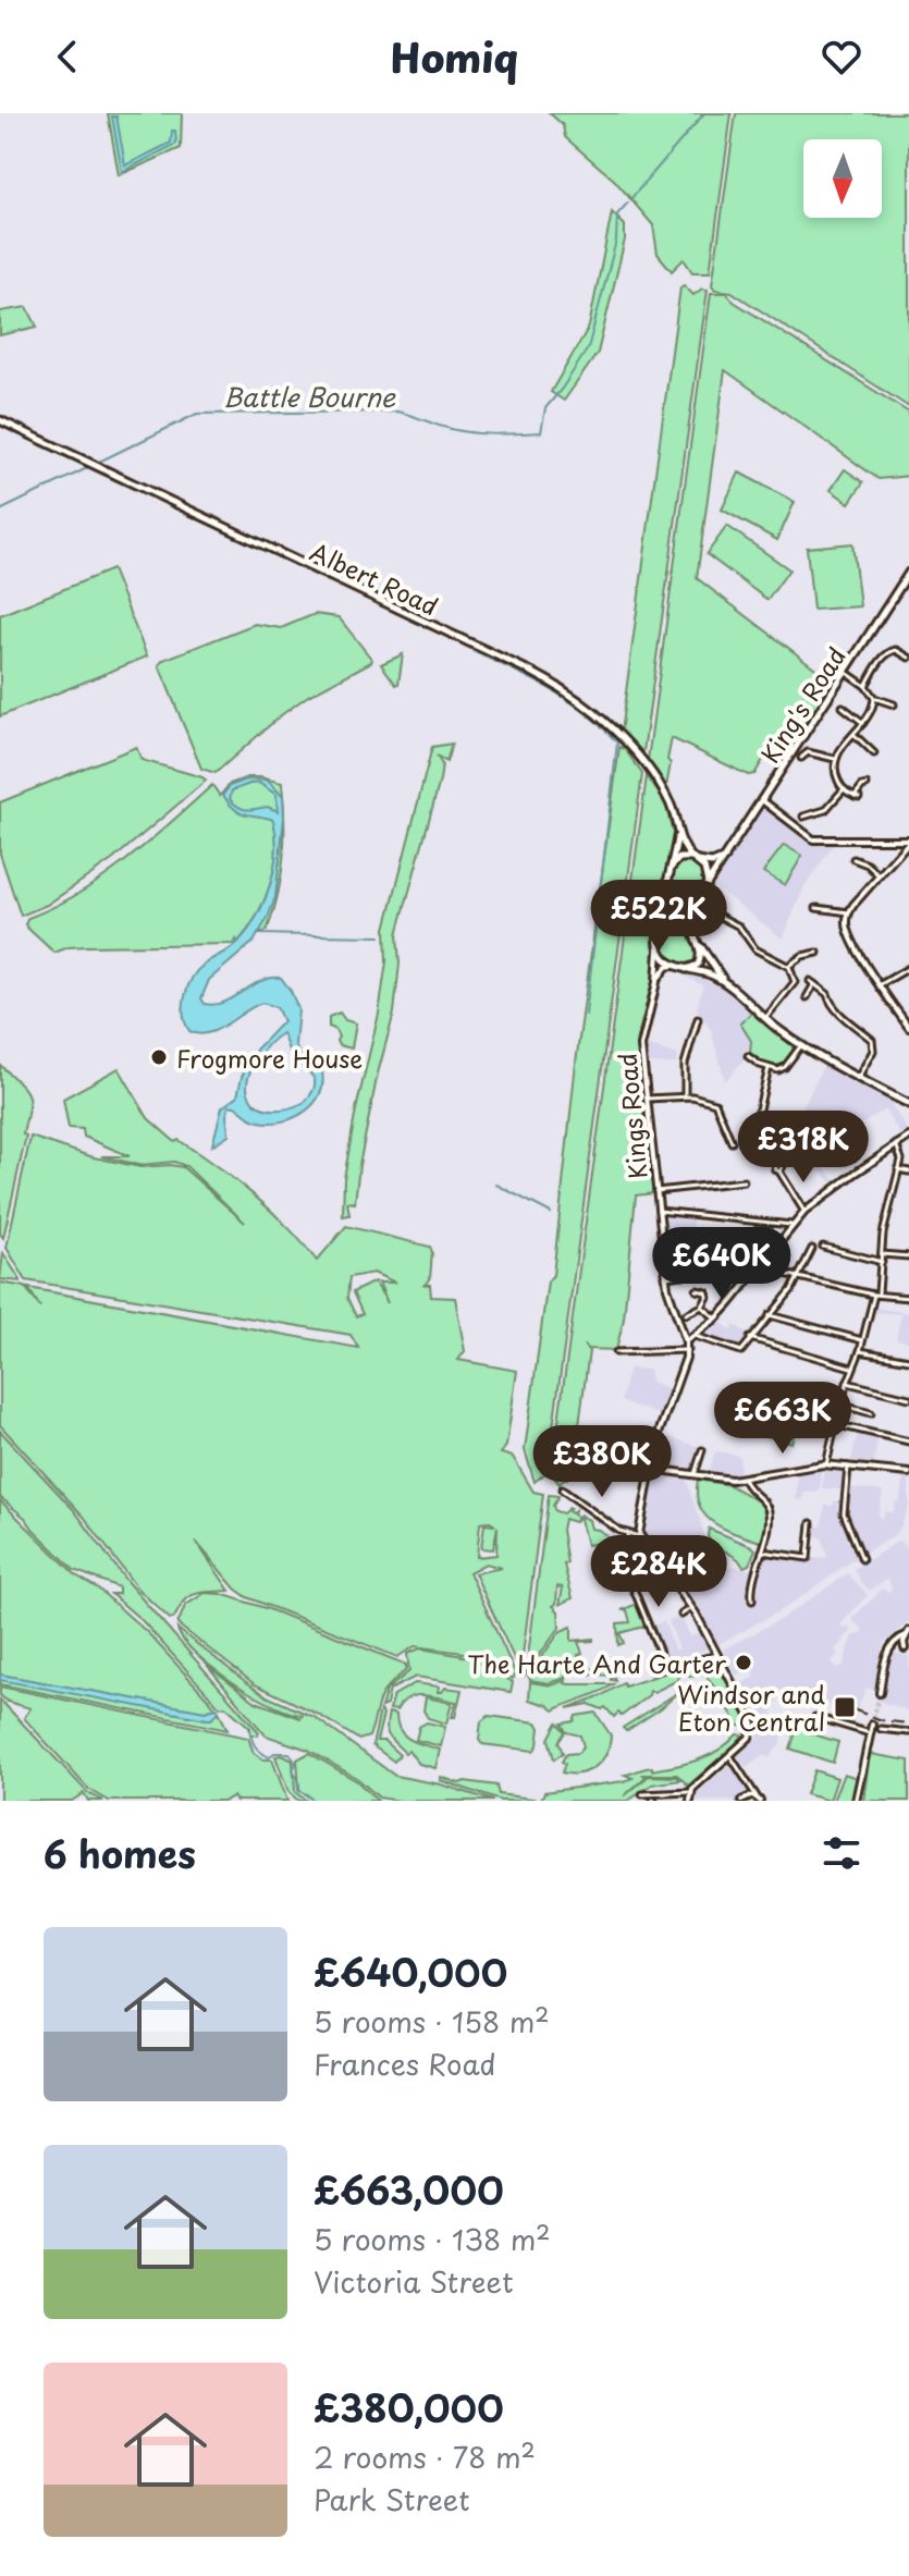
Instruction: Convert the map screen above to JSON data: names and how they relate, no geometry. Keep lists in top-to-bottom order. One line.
{"streets":{"main road":["Albert Road","King's Road"],"street":["Kings Road"]},"crossings":[["Albert Road","King's Road"]],"water":["Battle Bourne"],"places":{"other":["Frogmore House","The Harte And Garter"],"transit":["Windsor and Eton Central"]},"north":"bottom","page":{"header":"Homiq","price":["£522K","£318K","£640K","£663K","£380K","£284K"],"heading":"6 homes","list":[{"name":"£640,000","note":"5 rooms · 158 m² · Frances Road"},{"name":"£663,000","note":"5 rooms · 138 m² · Victoria Street"},{"name":"£380,000","note":"2 rooms · 78 m² · Park Street"}]}}
